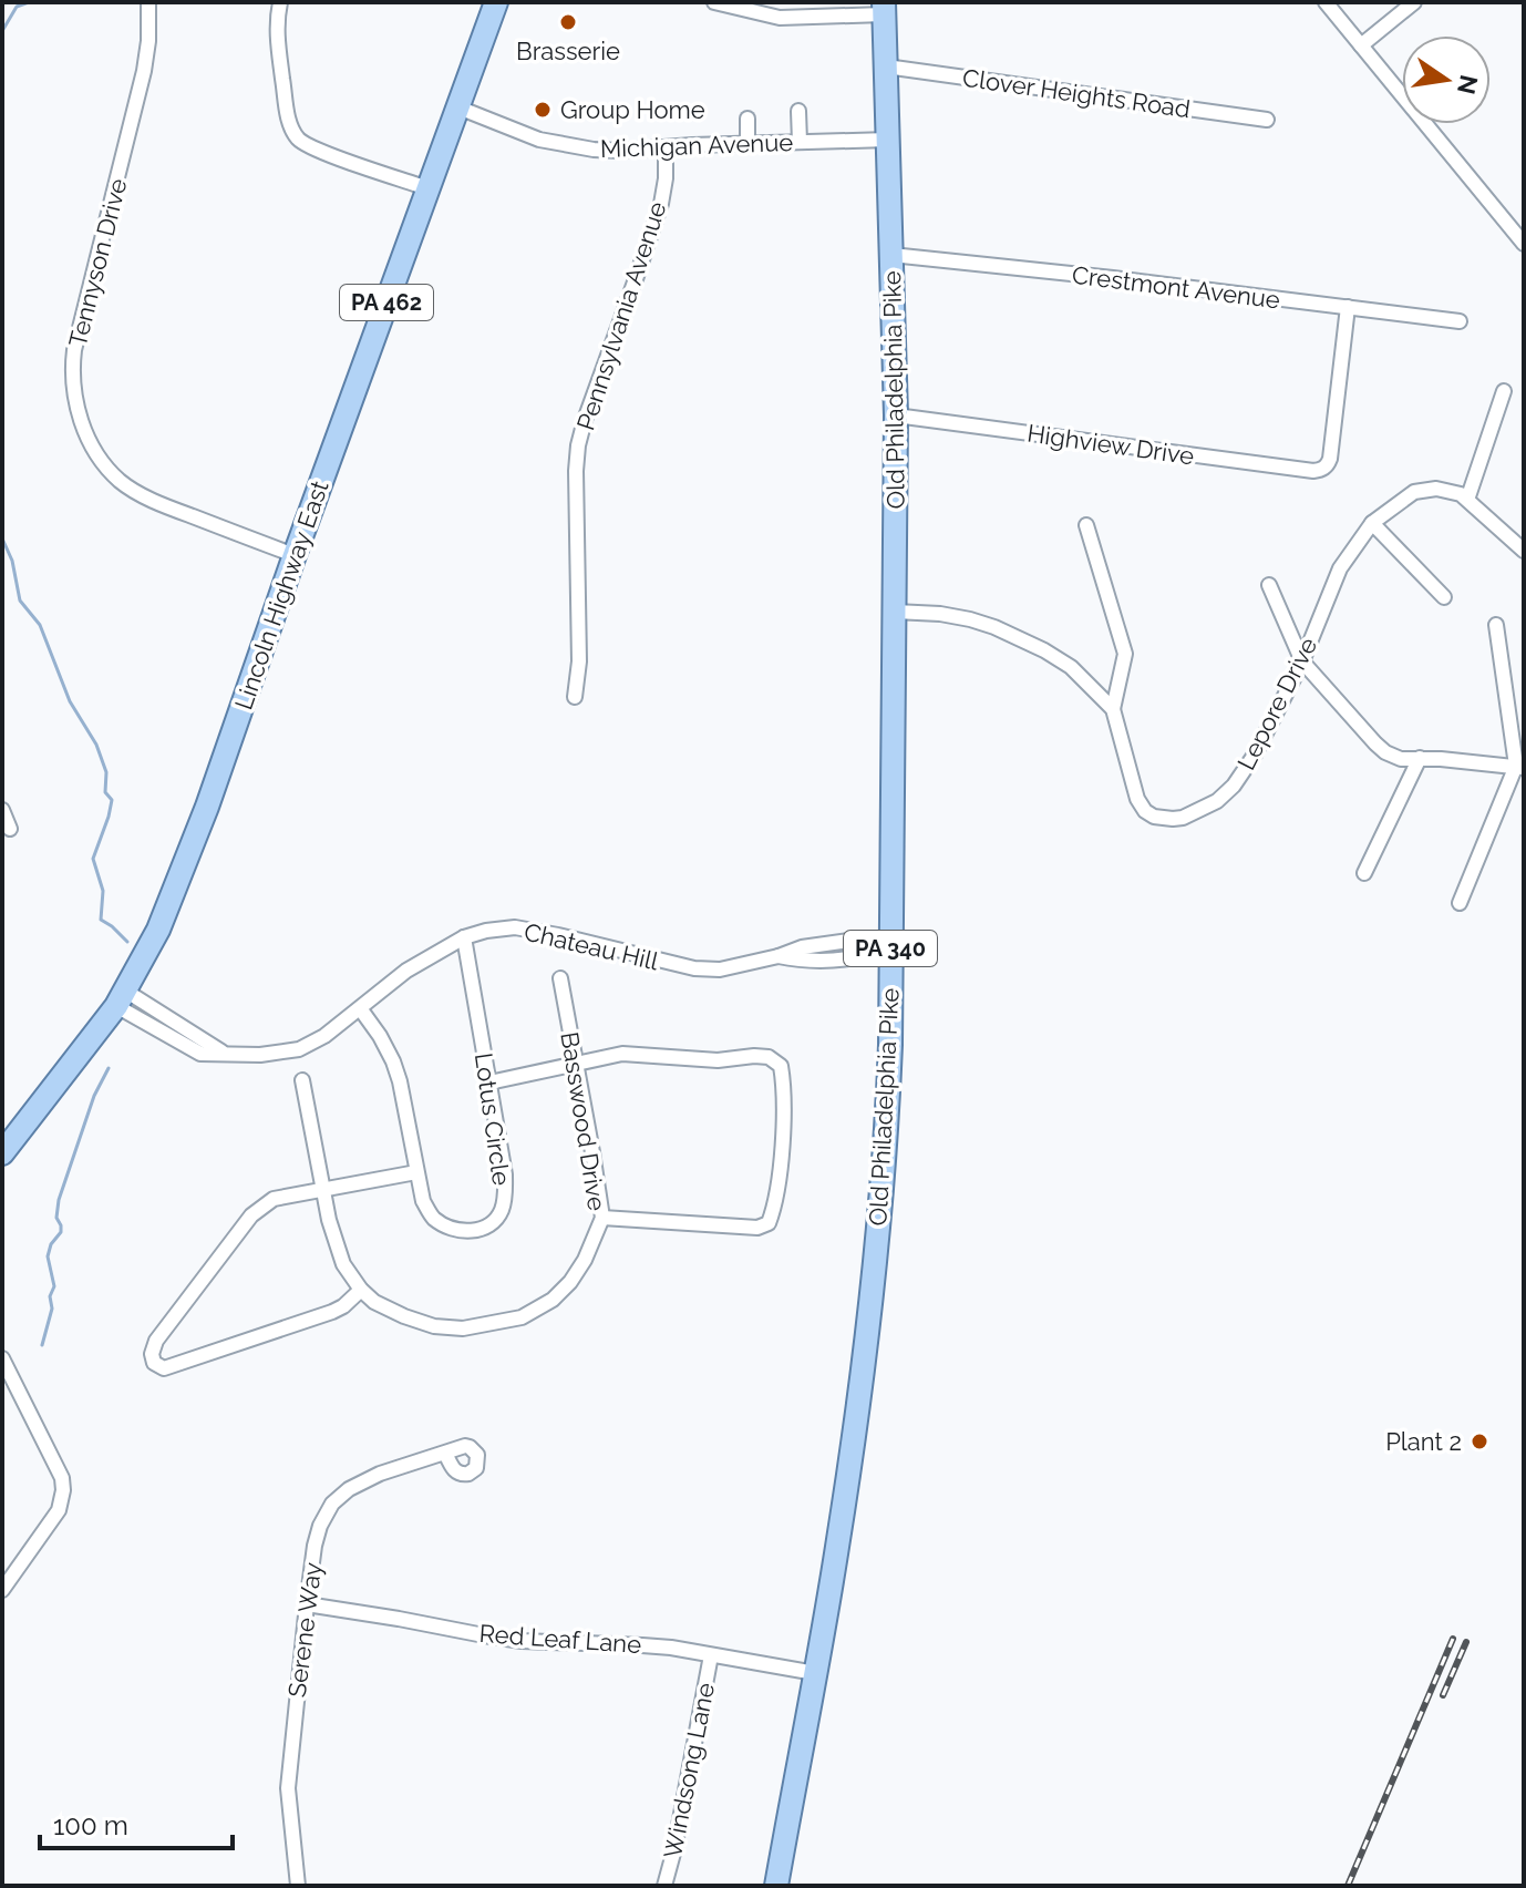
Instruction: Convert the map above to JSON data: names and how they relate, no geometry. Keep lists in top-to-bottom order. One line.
{"streets":{"main road":["PA 462","Old Philadelphia Pike","Lincoln Highway East","PA 340"],"street":["Clover Heights Road","Michigan Avenue","Tennyson Drive","Crestmont Avenue","Pennsylvania Avenue","Highview Drive","Lepore Drive","Chateau Hill","Lotus Circle","Basswood Drive","Serene Way","Red Leaf Lane","Windsong Lane"]},"crossings":[["Clover Heights Road","Old Philadelphia Pike"],["Michigan Avenue","Pennsylvania Avenue"],["Michigan Avenue","Old Philadelphia Pike"],["Michigan Avenue","Lincoln Highway East"],["Tennyson Drive","Lincoln Highway East"],["Crestmont Avenue","Old Philadelphia Pike"],["Crestmont Avenue","Highview Drive"],["Old Philadelphia Pike","Highview Drive"],["Old Philadelphia Pike","Chateau Hill"],["Old Philadelphia Pike","Red Leaf Lane"],["Lincoln Highway East","Chateau Hill"],["Chateau Hill","Lotus Circle"],["Serene Way","Red Leaf Lane"],["Red Leaf Lane","Windsong Lane"]],"places":["Brasserie","Group Home","Plant 2"],"scale_bar":"100 m","north":"right"}
